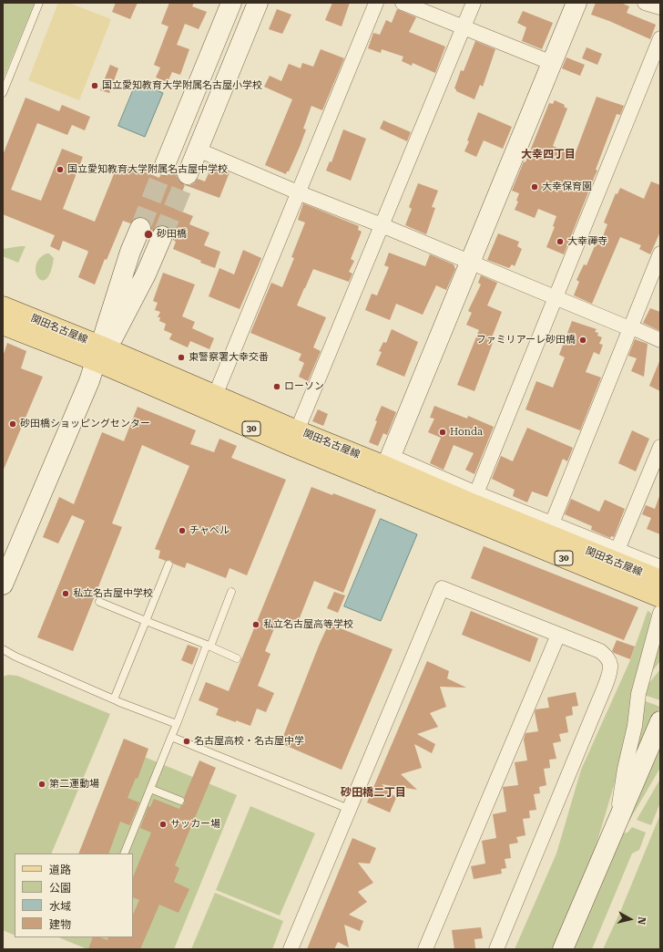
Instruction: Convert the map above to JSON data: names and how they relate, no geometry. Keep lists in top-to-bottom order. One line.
{"streets":{"main road":["関田名古屋線","30"]},"districts":["大幸四丁目","砂田橋二丁目"],"places":["国立愛知教育大学附属名古屋小学校","国立愛知教育大学附属名古屋中学校","大幸保育園","砂田橋","大幸禪寺","ファミリアーレ砂田橋","東警察署大幸交番","ローソン","砂田橋ショッピングセンター","Honda","チャペル","私立名古屋中学校","私立名古屋高等学校","名古屋高校・名古屋中学","第二運動場","サッカー場"],"legend":["道路","公園","水域","建物"],"north":"right"}
